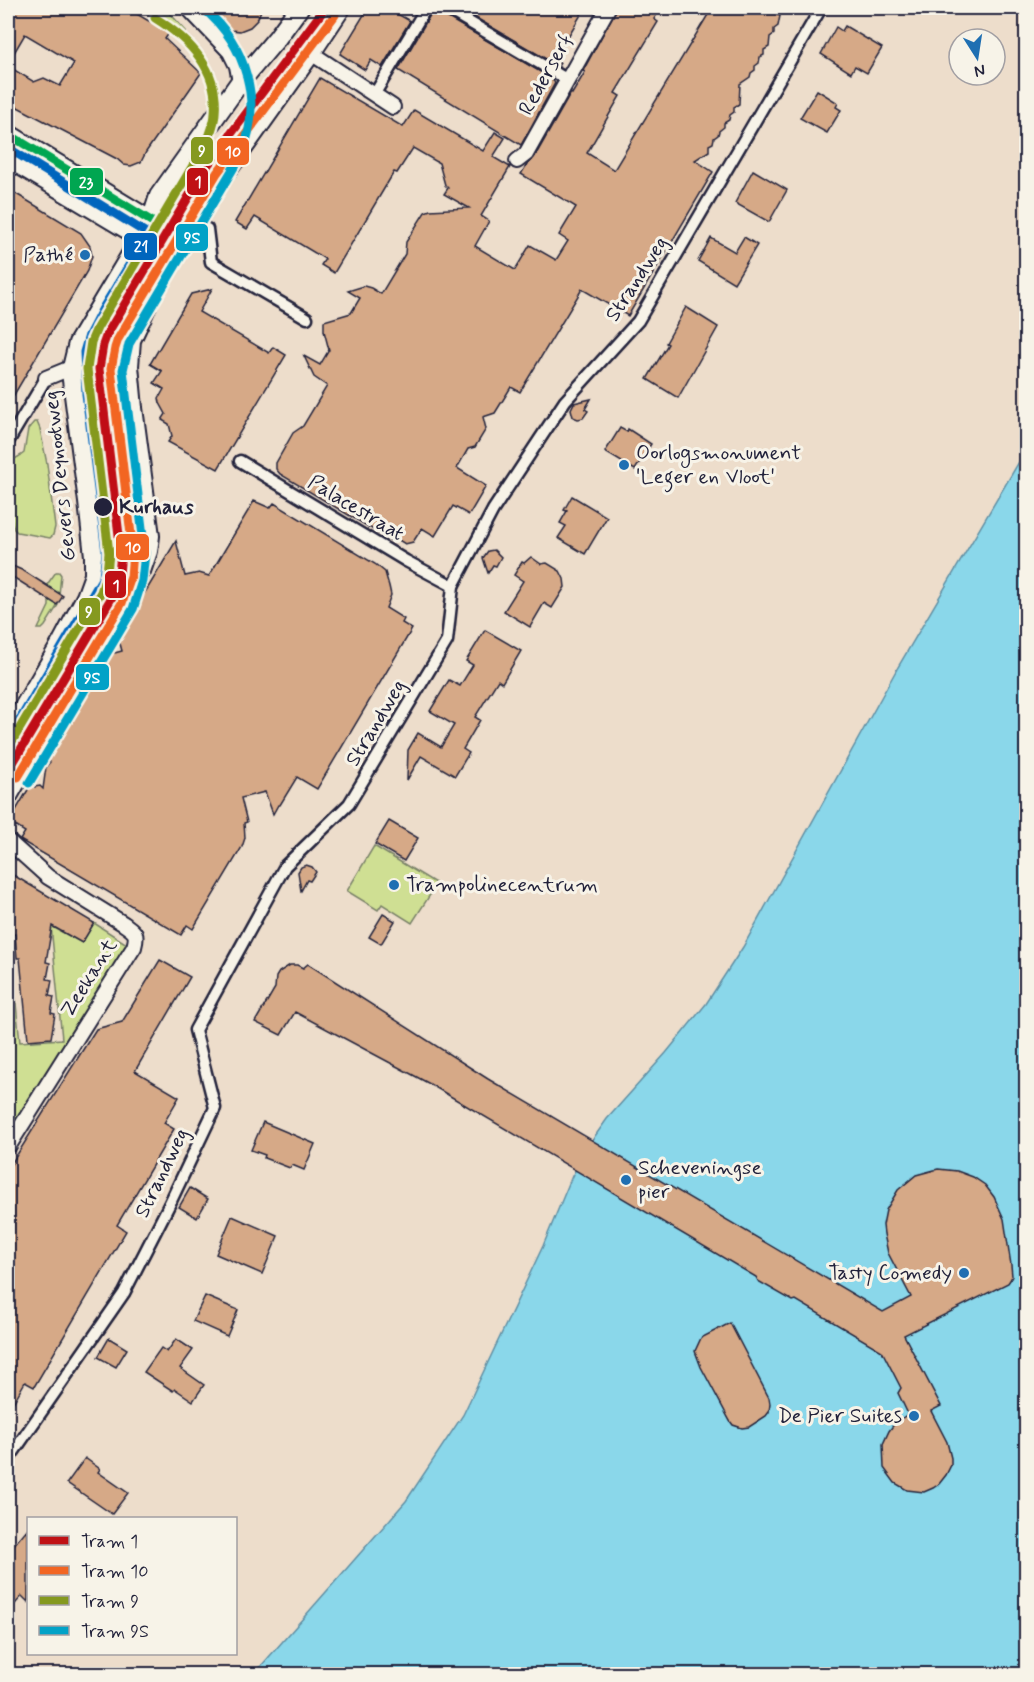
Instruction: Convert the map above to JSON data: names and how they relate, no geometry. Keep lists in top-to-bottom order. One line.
{"streets":{"main road":["Gevers Deynootweg"],"street":["Rederserf","Strandweg","Palacestraat","Zeekant"]},"crossings":[["Strandweg","Palacestraat"]],"places":["Pathé","Oorlogsmonument 'Leger en Vloot'","Kurhaus","Trampolinecentrum","Scheveningse pier","Tasty Comedy","De Pier Suites"],"lines":["tram line 1","tram line 9S","tram line 10","tram line 9","transit line 23","transit line 21"],"legend":["Tram 1","Tram 10","Tram 9","Tram 9S"],"north":"bottom"}
